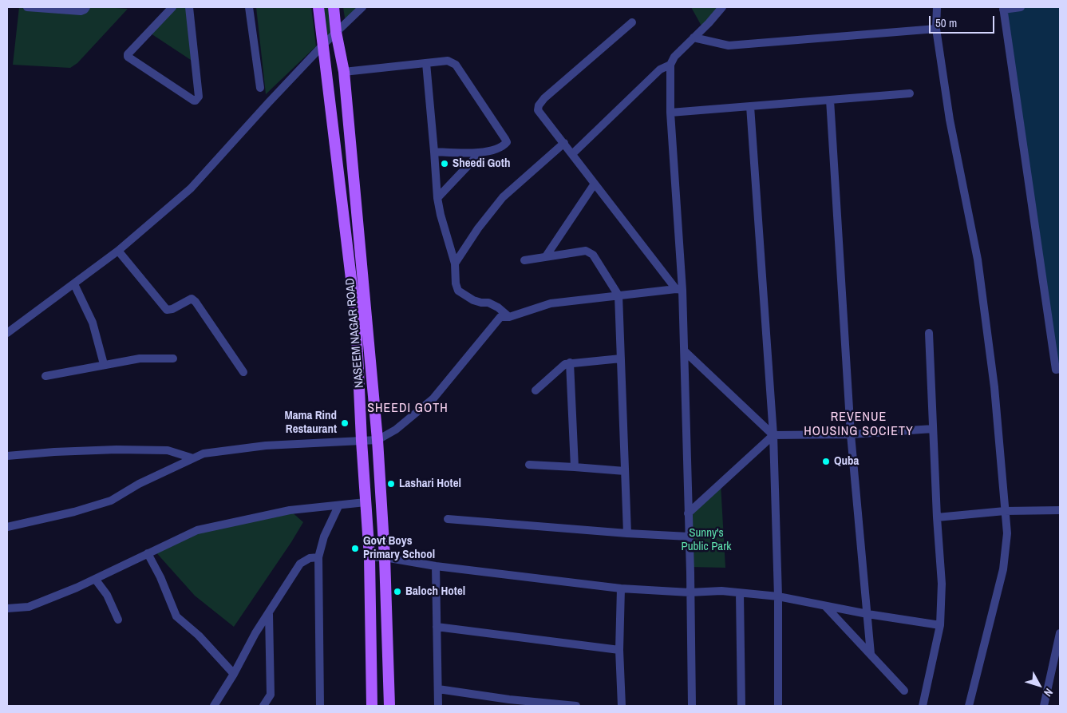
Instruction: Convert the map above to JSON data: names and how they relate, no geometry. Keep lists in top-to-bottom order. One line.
{"streets":{"main road":["NASEEM NAGAR ROAD"]},"districts":["SHEEDI GOTH","REVENUE HOUSING SOCIETY"],"parks":["Sunny's Public Park"],"places":["Sheedi Goth","Mama Rind Restaurant","Quba","Lashari Hotel","Govt Boys Primary School","Baloch Hotel"],"scale_bar":"50 m","north":"bottom right"}
